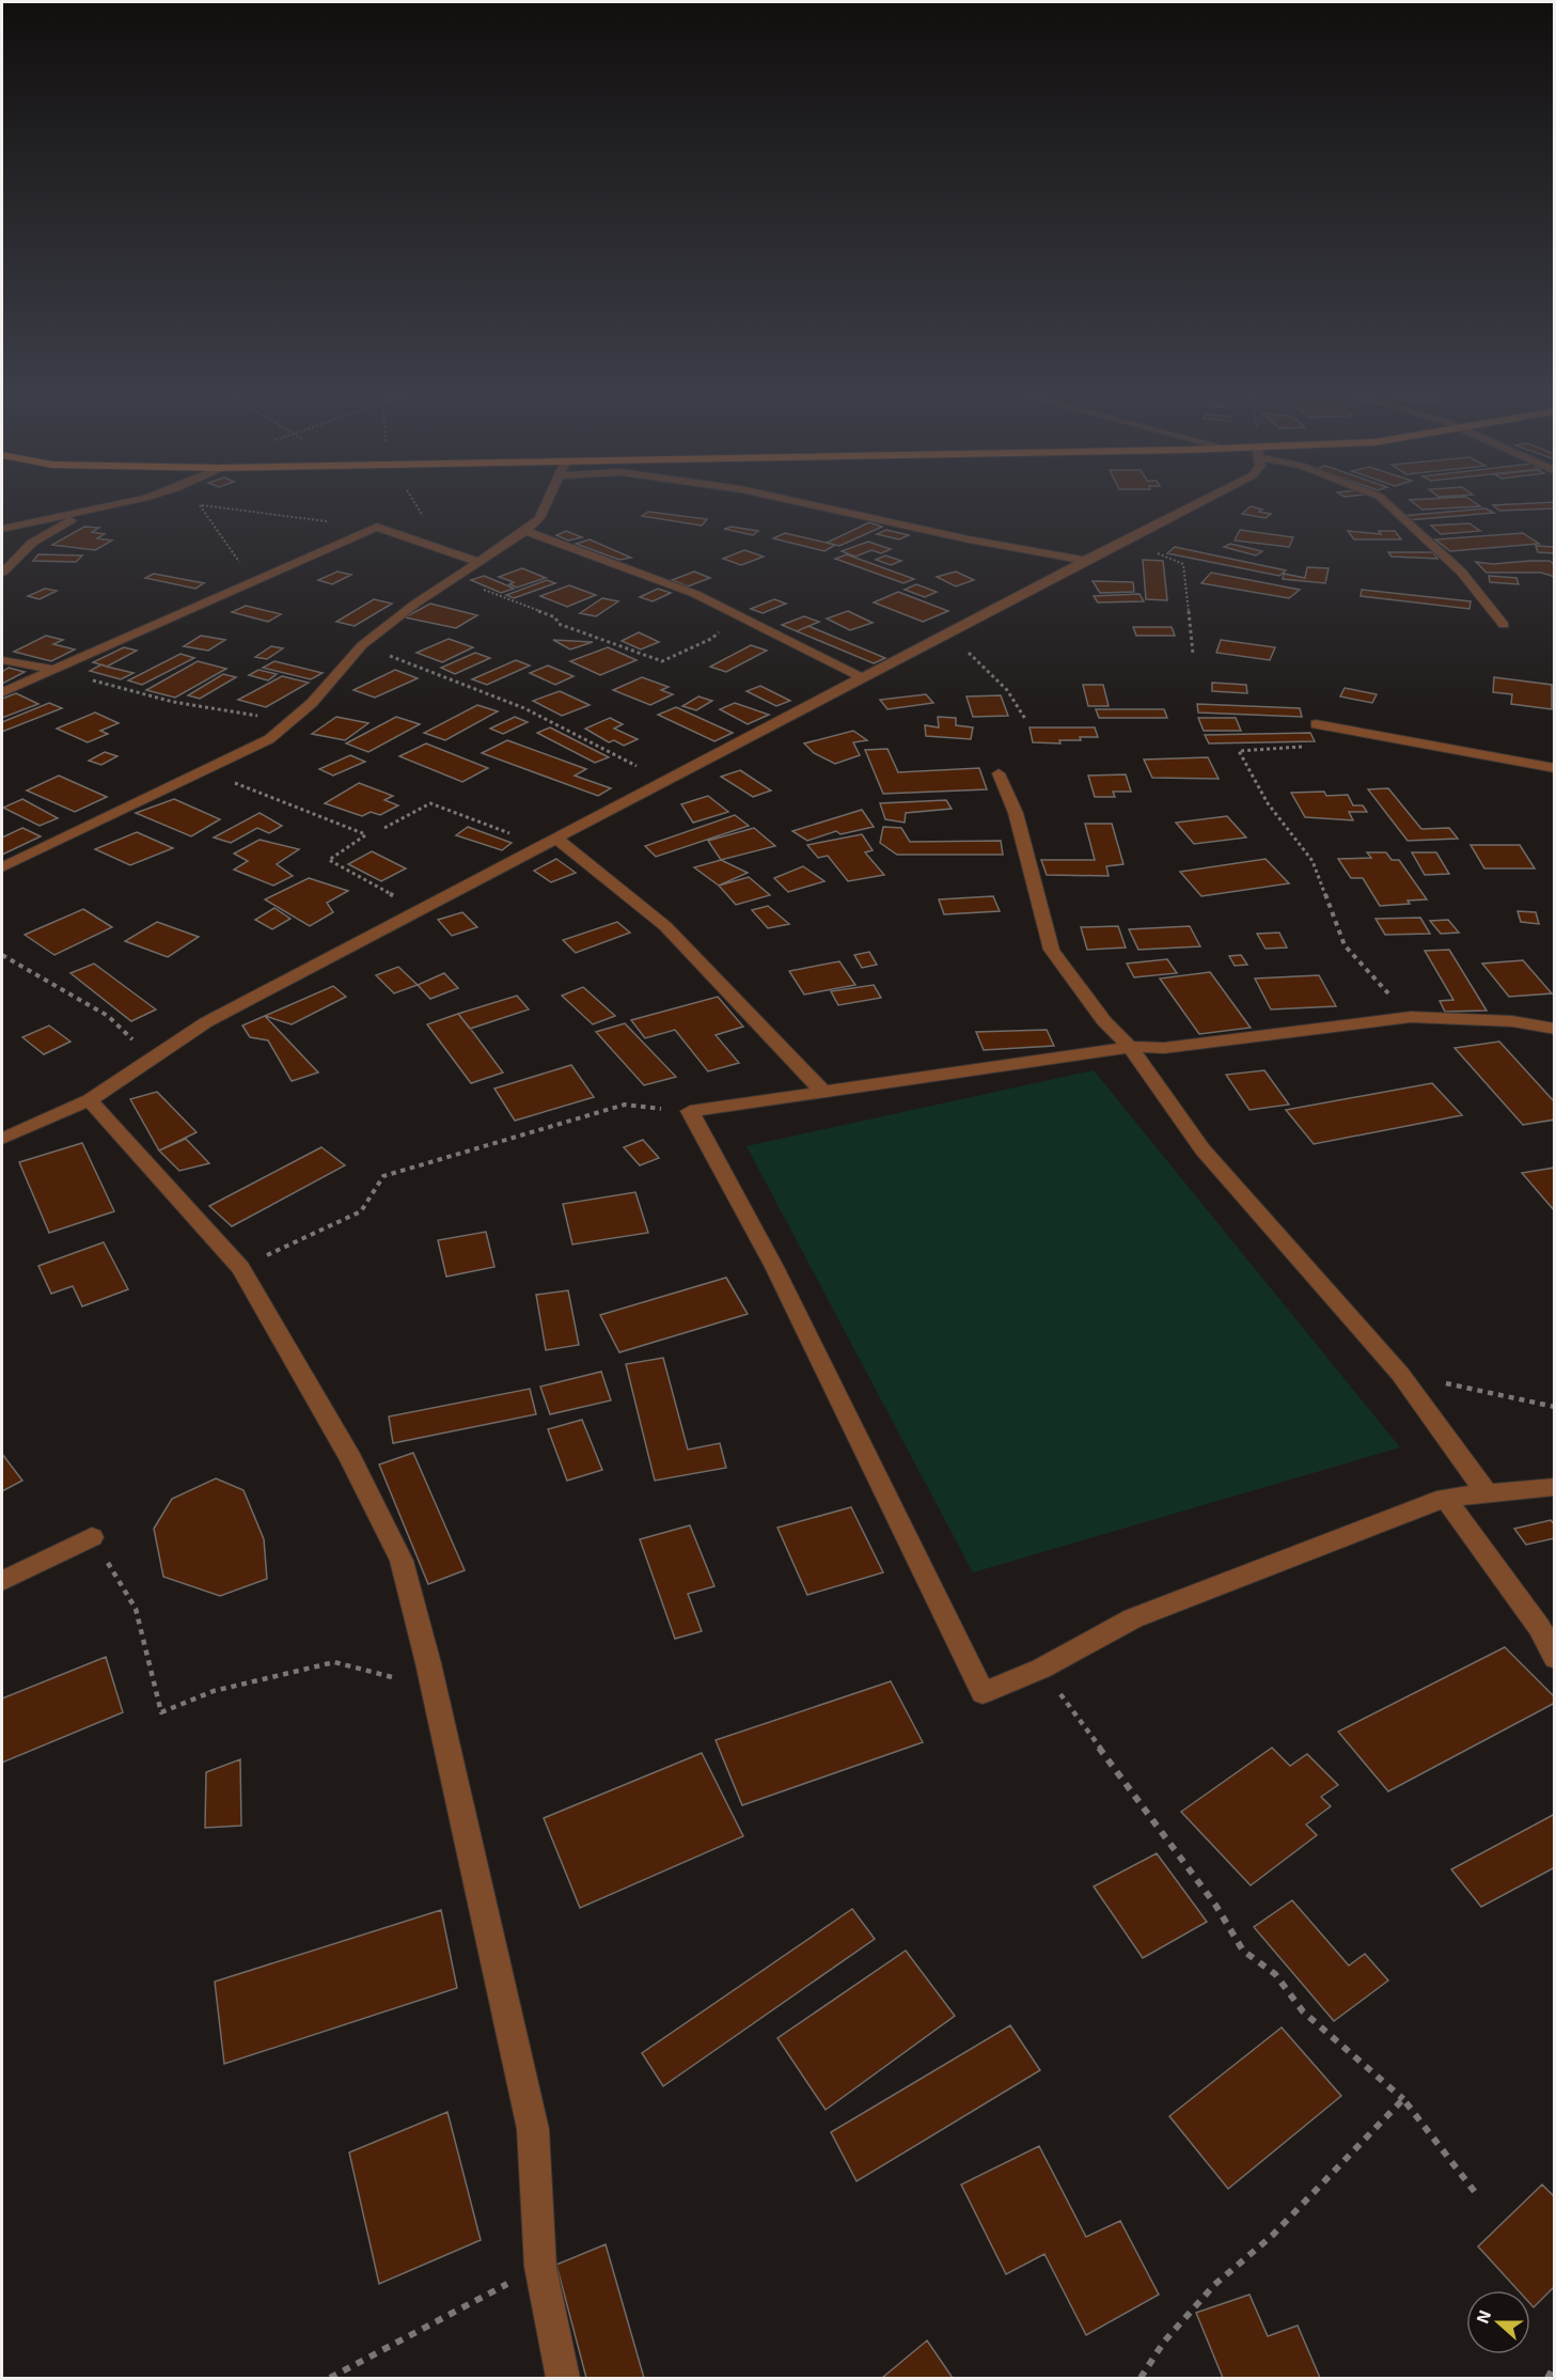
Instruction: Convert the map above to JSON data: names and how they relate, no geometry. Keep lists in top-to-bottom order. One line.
{"north":"left"}
